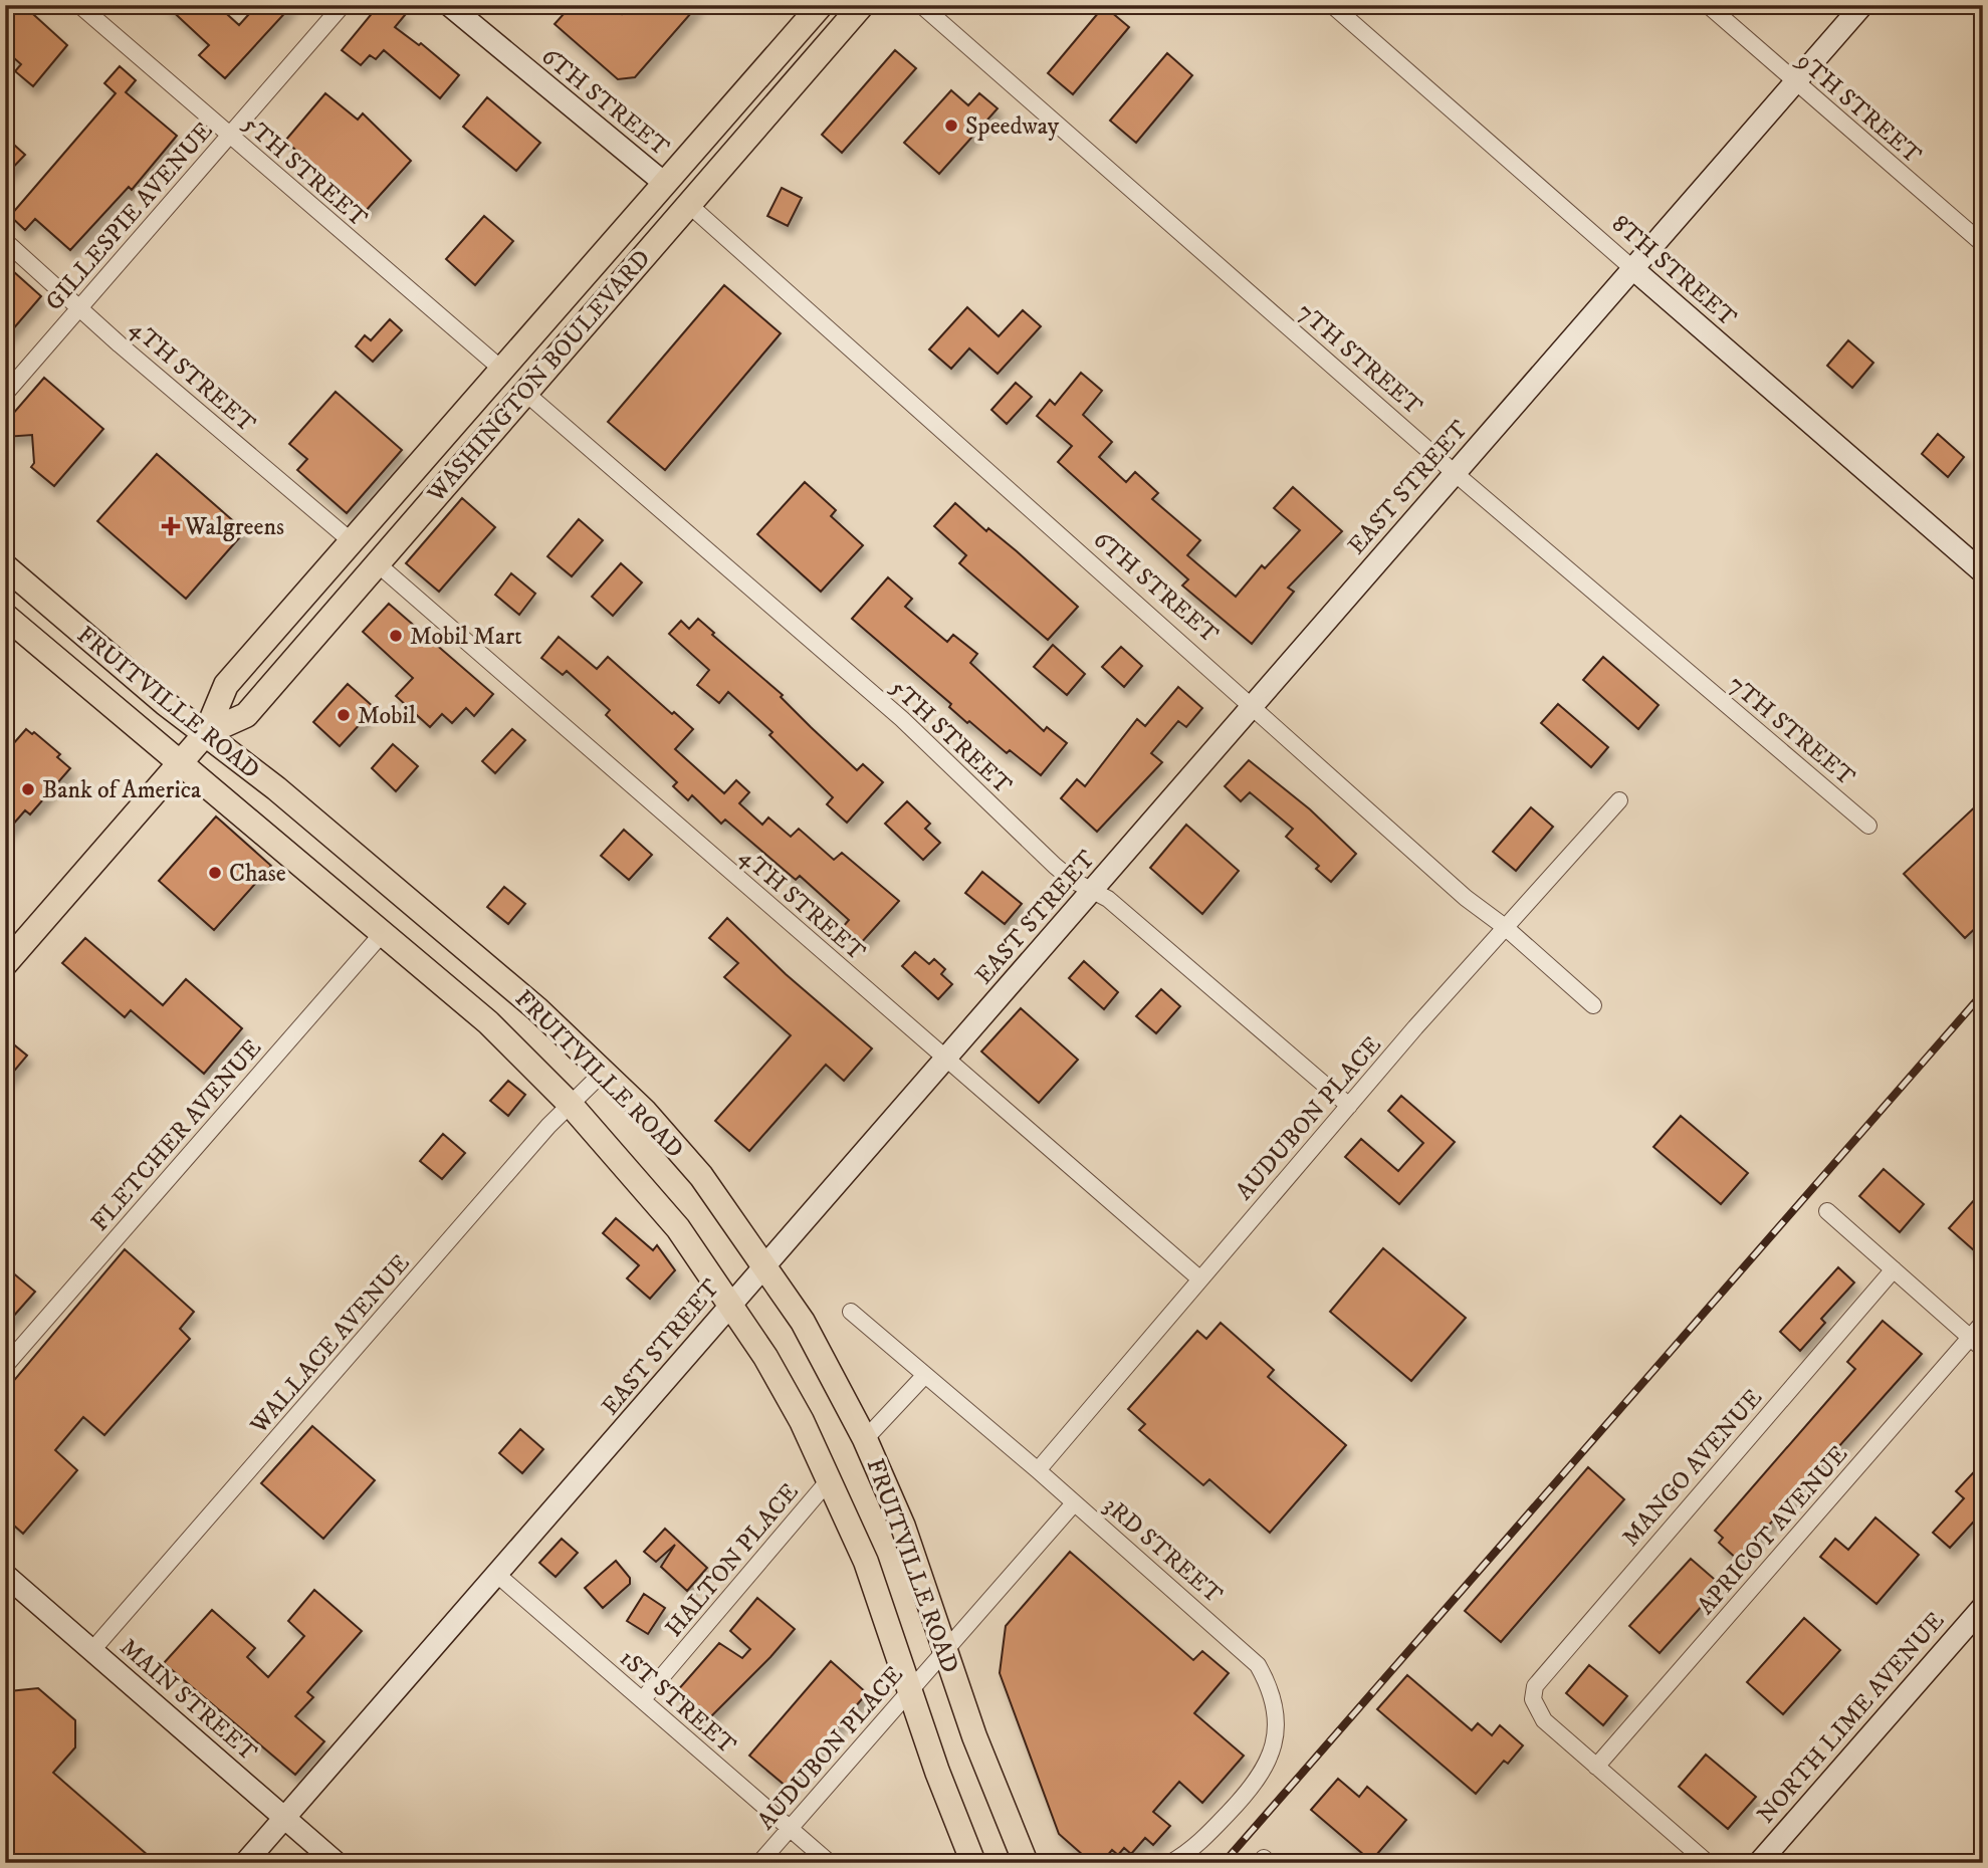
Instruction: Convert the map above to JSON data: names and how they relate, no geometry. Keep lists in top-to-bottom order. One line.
{"streets":{"main road":["WASHINGTON BOULEVARD","FRUITVILLE ROAD"],"street":["6TH STREET","9TH STREET","5TH STREET","GILLESPIE AVENUE","8TH STREET","7TH STREET","4TH STREET","EAST STREET","AUDUBON PLACE","FLETCHER AVENUE","WALLACE AVENUE","MANGO AVENUE","APRICOT AVENUE","3RD STREET","HALTON PLACE","MAIN STREET","1ST STREET","NORTH LIME AVENUE"]},"crossings":[["6TH STREET","WASHINGTON BOULEVARD"],["6TH STREET","EAST STREET"],["6TH STREET","AUDUBON PLACE"],["9TH STREET","EAST STREET"],["5TH STREET","GILLESPIE AVENUE"],["5TH STREET","WASHINGTON BOULEVARD"],["5TH STREET","EAST STREET"],["5TH STREET","AUDUBON PLACE"],["GILLESPIE AVENUE","4TH STREET"],["8TH STREET","EAST STREET"],["7TH STREET","EAST STREET"],["4TH STREET","WASHINGTON BOULEVARD"],["4TH STREET","EAST STREET"],["4TH STREET","AUDUBON PLACE"],["WASHINGTON BOULEVARD","FRUITVILLE ROAD"],["EAST STREET","FRUITVILLE ROAD"],["EAST STREET","MAIN STREET"],["EAST STREET","1ST STREET"],["FRUITVILLE ROAD","AUDUBON PLACE"],["FRUITVILLE ROAD","FLETCHER AVENUE"],["FRUITVILLE ROAD","WALLACE AVENUE"],["FRUITVILLE ROAD","HALTON PLACE"],["AUDUBON PLACE","3RD STREET"],["AUDUBON PLACE","1ST STREET"],["WALLACE AVENUE","MAIN STREET"],["MANGO AVENUE","APRICOT AVENUE"],["HALTON PLACE","1ST STREET"]],"places":{"other":["Speedway","Mobil Mart","Mobil","Bank of America","Chase"],"health":["Walgreens"]}}
